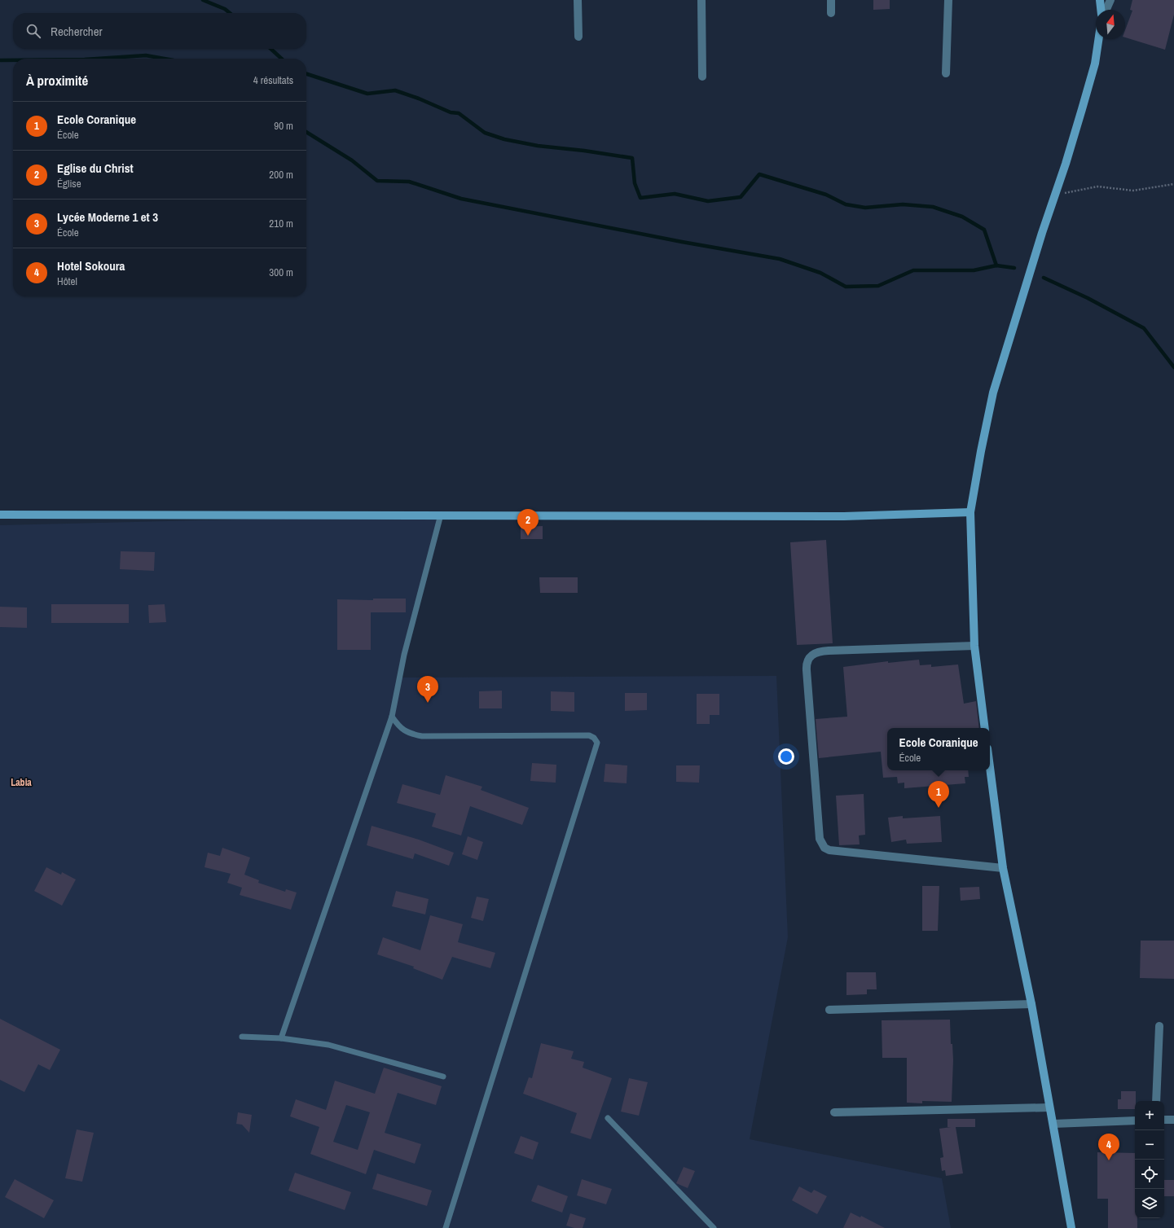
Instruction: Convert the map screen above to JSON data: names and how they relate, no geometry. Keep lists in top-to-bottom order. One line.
{"districts":["Labia"],"north":"top","page":{"search":"Rechercher","heading":["À proximité","4 résultats"],"list":[{"mark":"1","name":"Ecole Coranique","note":"École","value":"90 m"},{"mark":"2","name":"Eglise du Christ","note":"Église","value":"200 m"},{"mark":"3","name":"Lycée Moderne 1 et 3","note":"École","value":"210 m"},{"mark":"4","name":"Hotel Sokoura","note":"Hôtel","value":"300 m"}],"pins":["2","3","1","4"],"popup":["Ecole Coranique","École"],"map_buttons":["+","−"]}}
